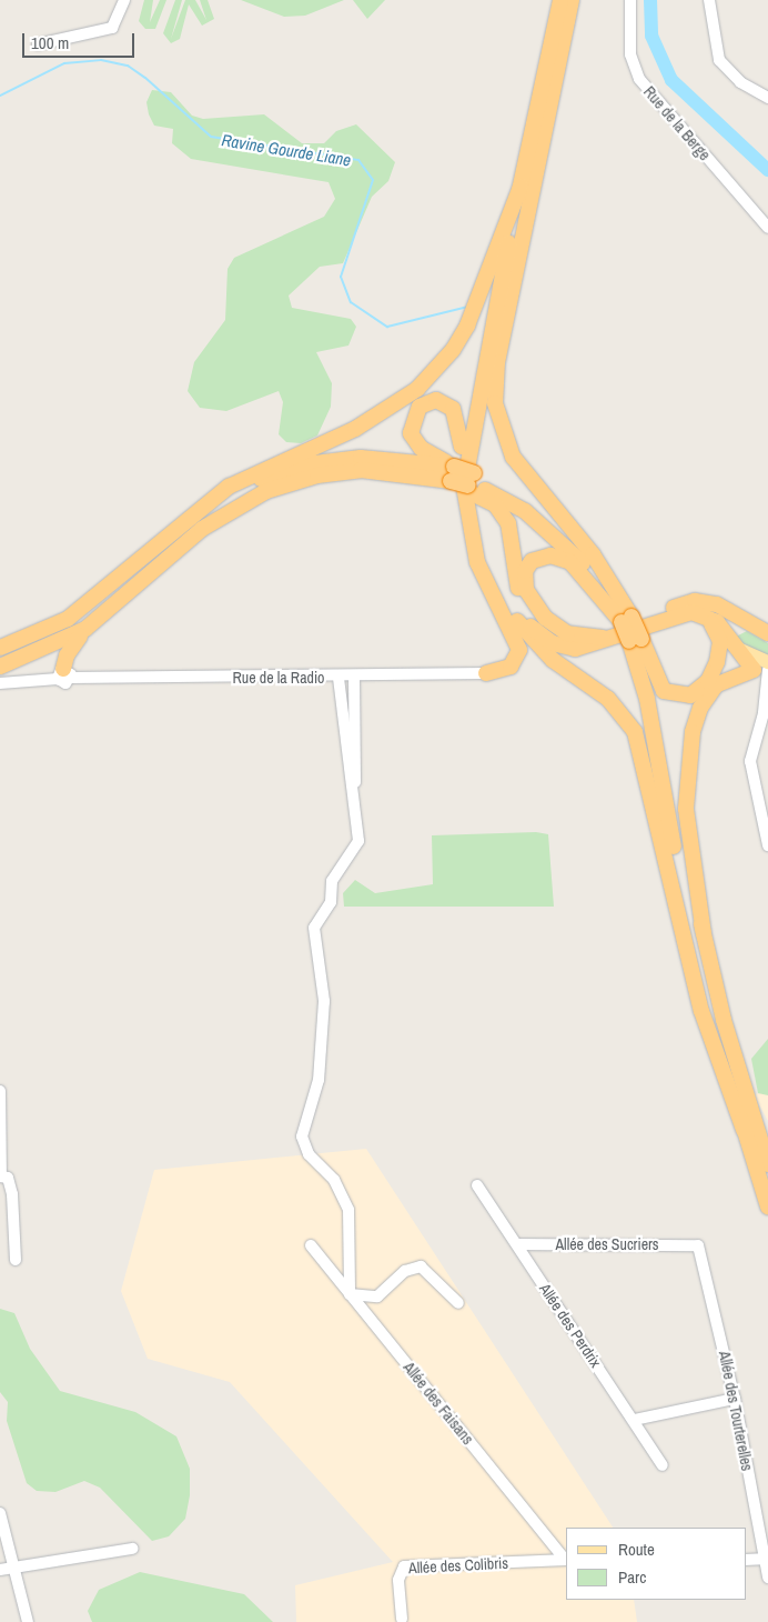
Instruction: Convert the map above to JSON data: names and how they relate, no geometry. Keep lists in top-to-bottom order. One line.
{"streets":{"street":["Rue de la Berge","Rue de la Radio","Allée des Sucriers","Allée des Perdrix","Allée des Faisans","Allée des Tourterelles","Allée des Colibris"]},"crossings":[["Allée des Sucriers","Allée des Perdrix"],["Allée des Sucriers","Allée des Tourterelles"],["Allée des Faisans","Allée des Colibris"]],"water":["Ravine Gourde Liane"],"legend":["Route","Parc"],"scale_bar":"100 m"}
